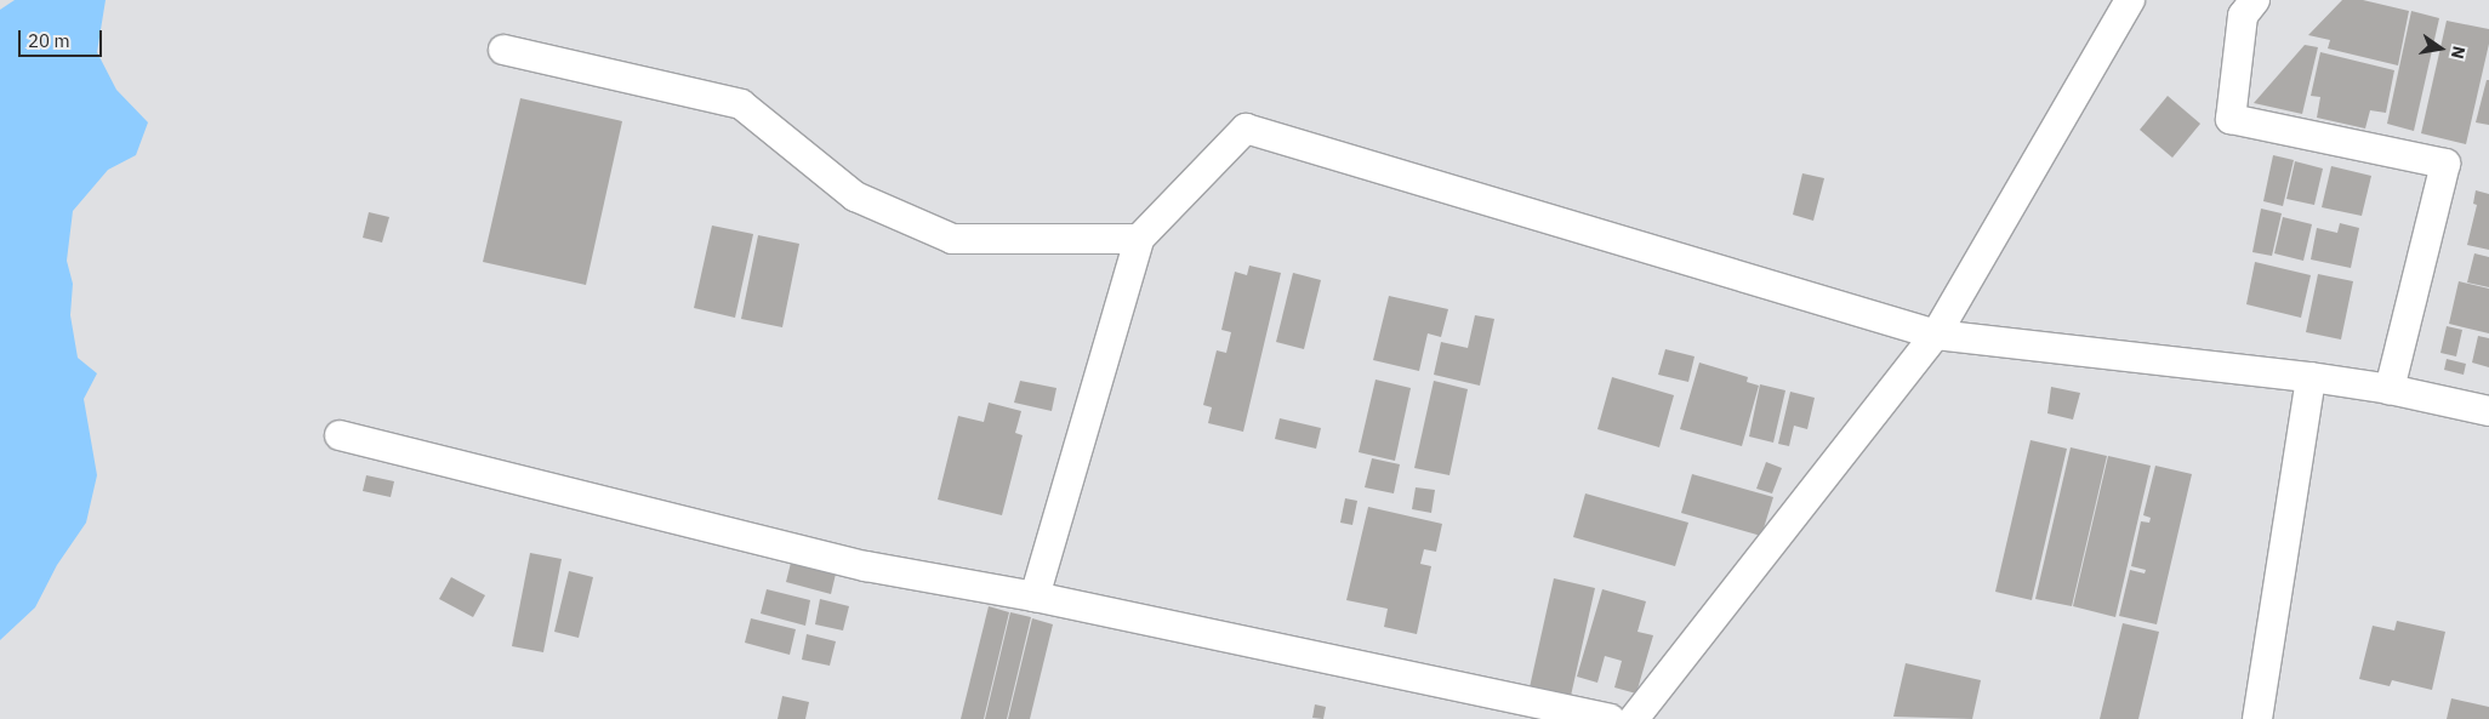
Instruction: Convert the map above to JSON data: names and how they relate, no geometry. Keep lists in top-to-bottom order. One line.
{"scale_bar":"20 m","north":"right"}
